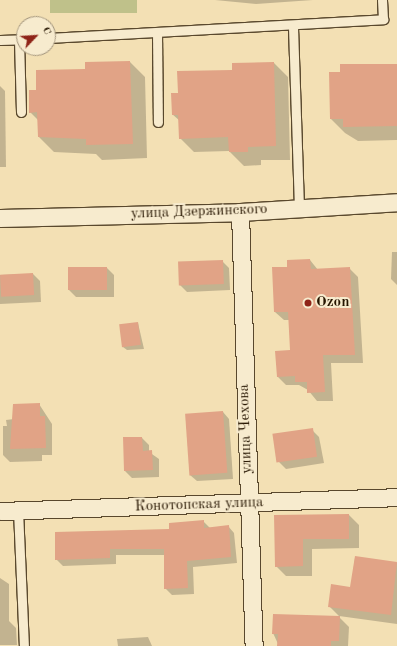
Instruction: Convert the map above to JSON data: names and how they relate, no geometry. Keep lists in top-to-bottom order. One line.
{"streets":{"street":["улица Дзержинского","улица Чехова","Конотопская улица"]},"crossings":[["улица Дзержинского","улица Чехова"],["улица Чехова","Конотопская улица"]],"places":["Ozon"],"north":"top right"}
